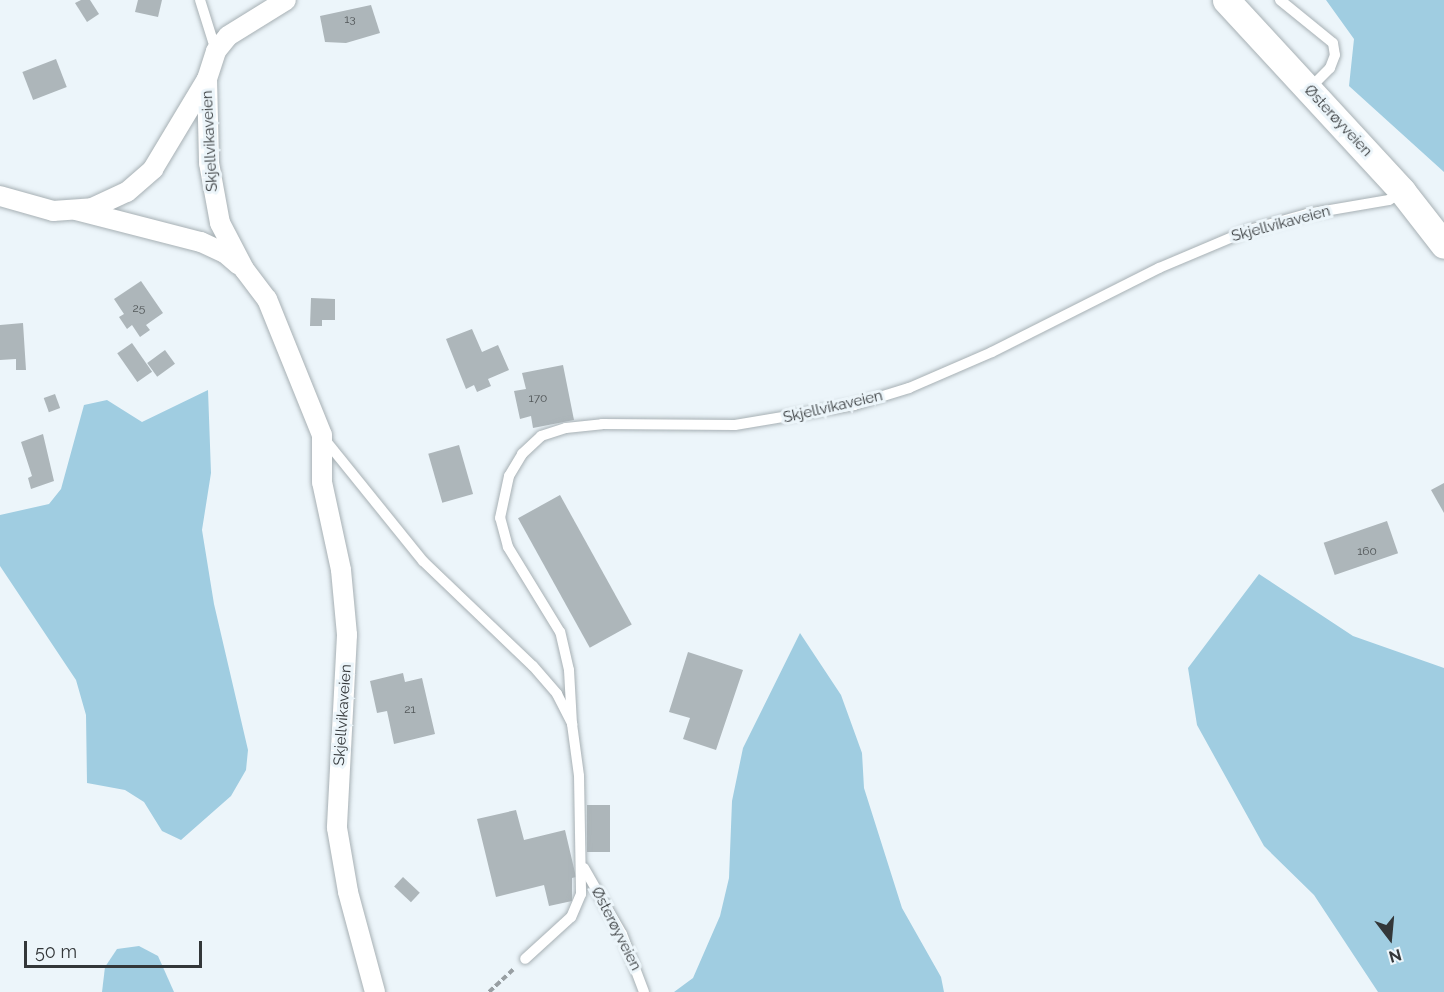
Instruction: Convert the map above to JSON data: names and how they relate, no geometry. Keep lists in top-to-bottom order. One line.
{"streets":{"main road":["Østerøyveien"],"street":["Skjellvikaveien"]},"crossings":[["Østerøyveien","Skjellvikaveien"]],"house_numbers":["13","25","170","160","21"],"scale_bar":"50 m","north":"bottom"}
